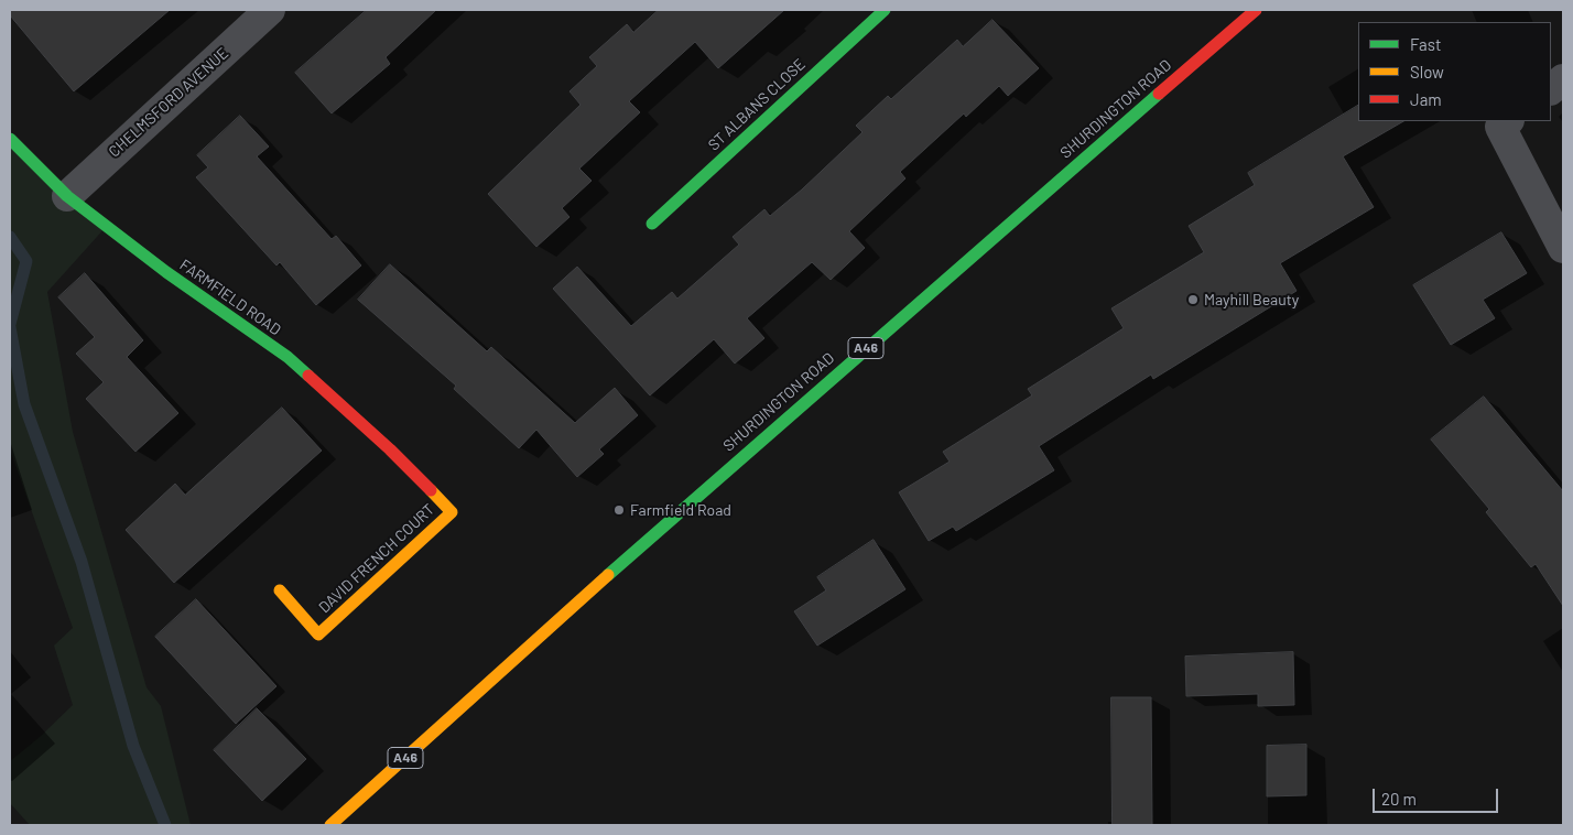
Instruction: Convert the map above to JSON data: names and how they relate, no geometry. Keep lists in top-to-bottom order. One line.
{"streets":{"main road":["ST ALBANS CLOSE","SHURDINGTON ROAD","FARMFIELD ROAD","A46","DAVID FRENCH COURT"],"street":["CHELMSFORD AVENUE"]},"crossings":[["CHELMSFORD AVENUE","FARMFIELD ROAD"],["FARMFIELD ROAD","DAVID FRENCH COURT"]],"places":["Mayhill Beauty","Farmfield Road"],"legend":["Fast","Slow","Jam"],"scale_bar":"20 m"}
